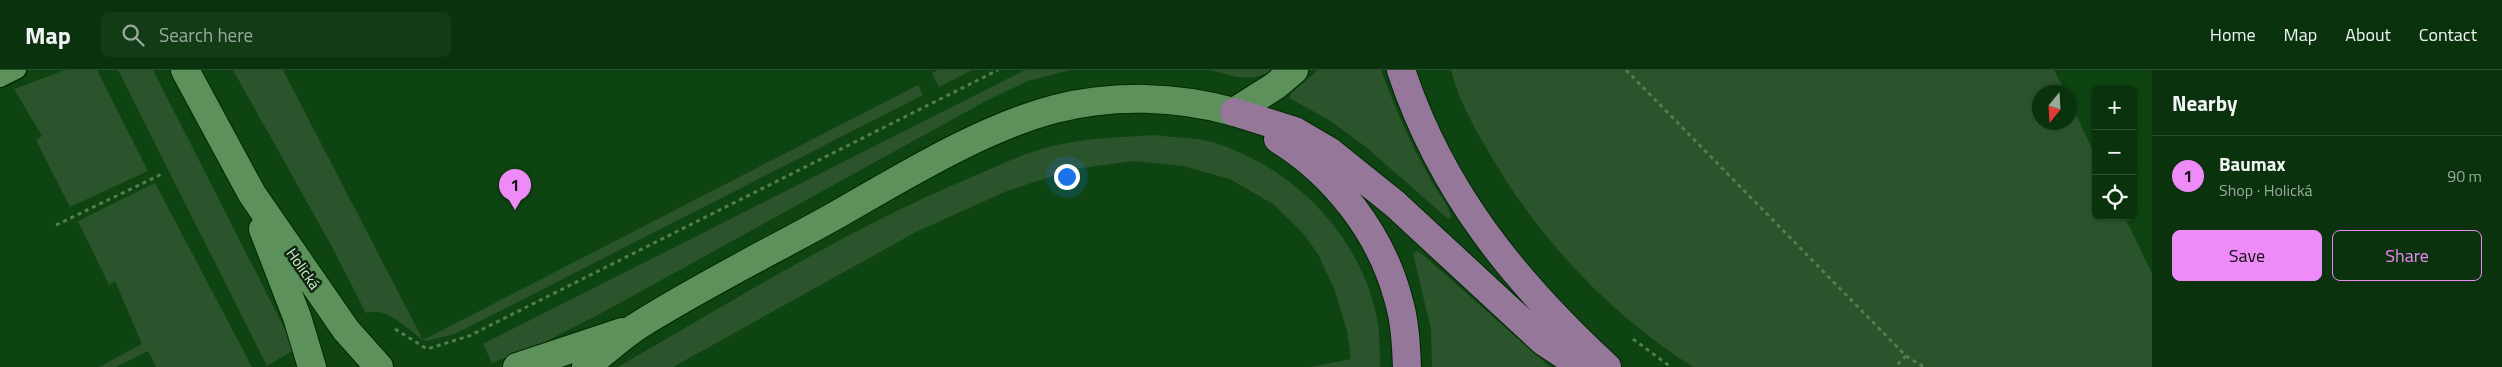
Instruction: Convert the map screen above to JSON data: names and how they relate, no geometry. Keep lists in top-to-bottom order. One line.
{"streets":{"street":["Holická"]},"north":"bottom","page":{"header":"Map","search":"Search here","nav":["Home","Map","About","Contact"],"heading":"Nearby","map_buttons":["+","−"],"list":[{"mark":"1","name":"Baumax","note":"Shop · Holická","value":"90 m"}],"pins":"1","buttons":["Save","Share"]}}
